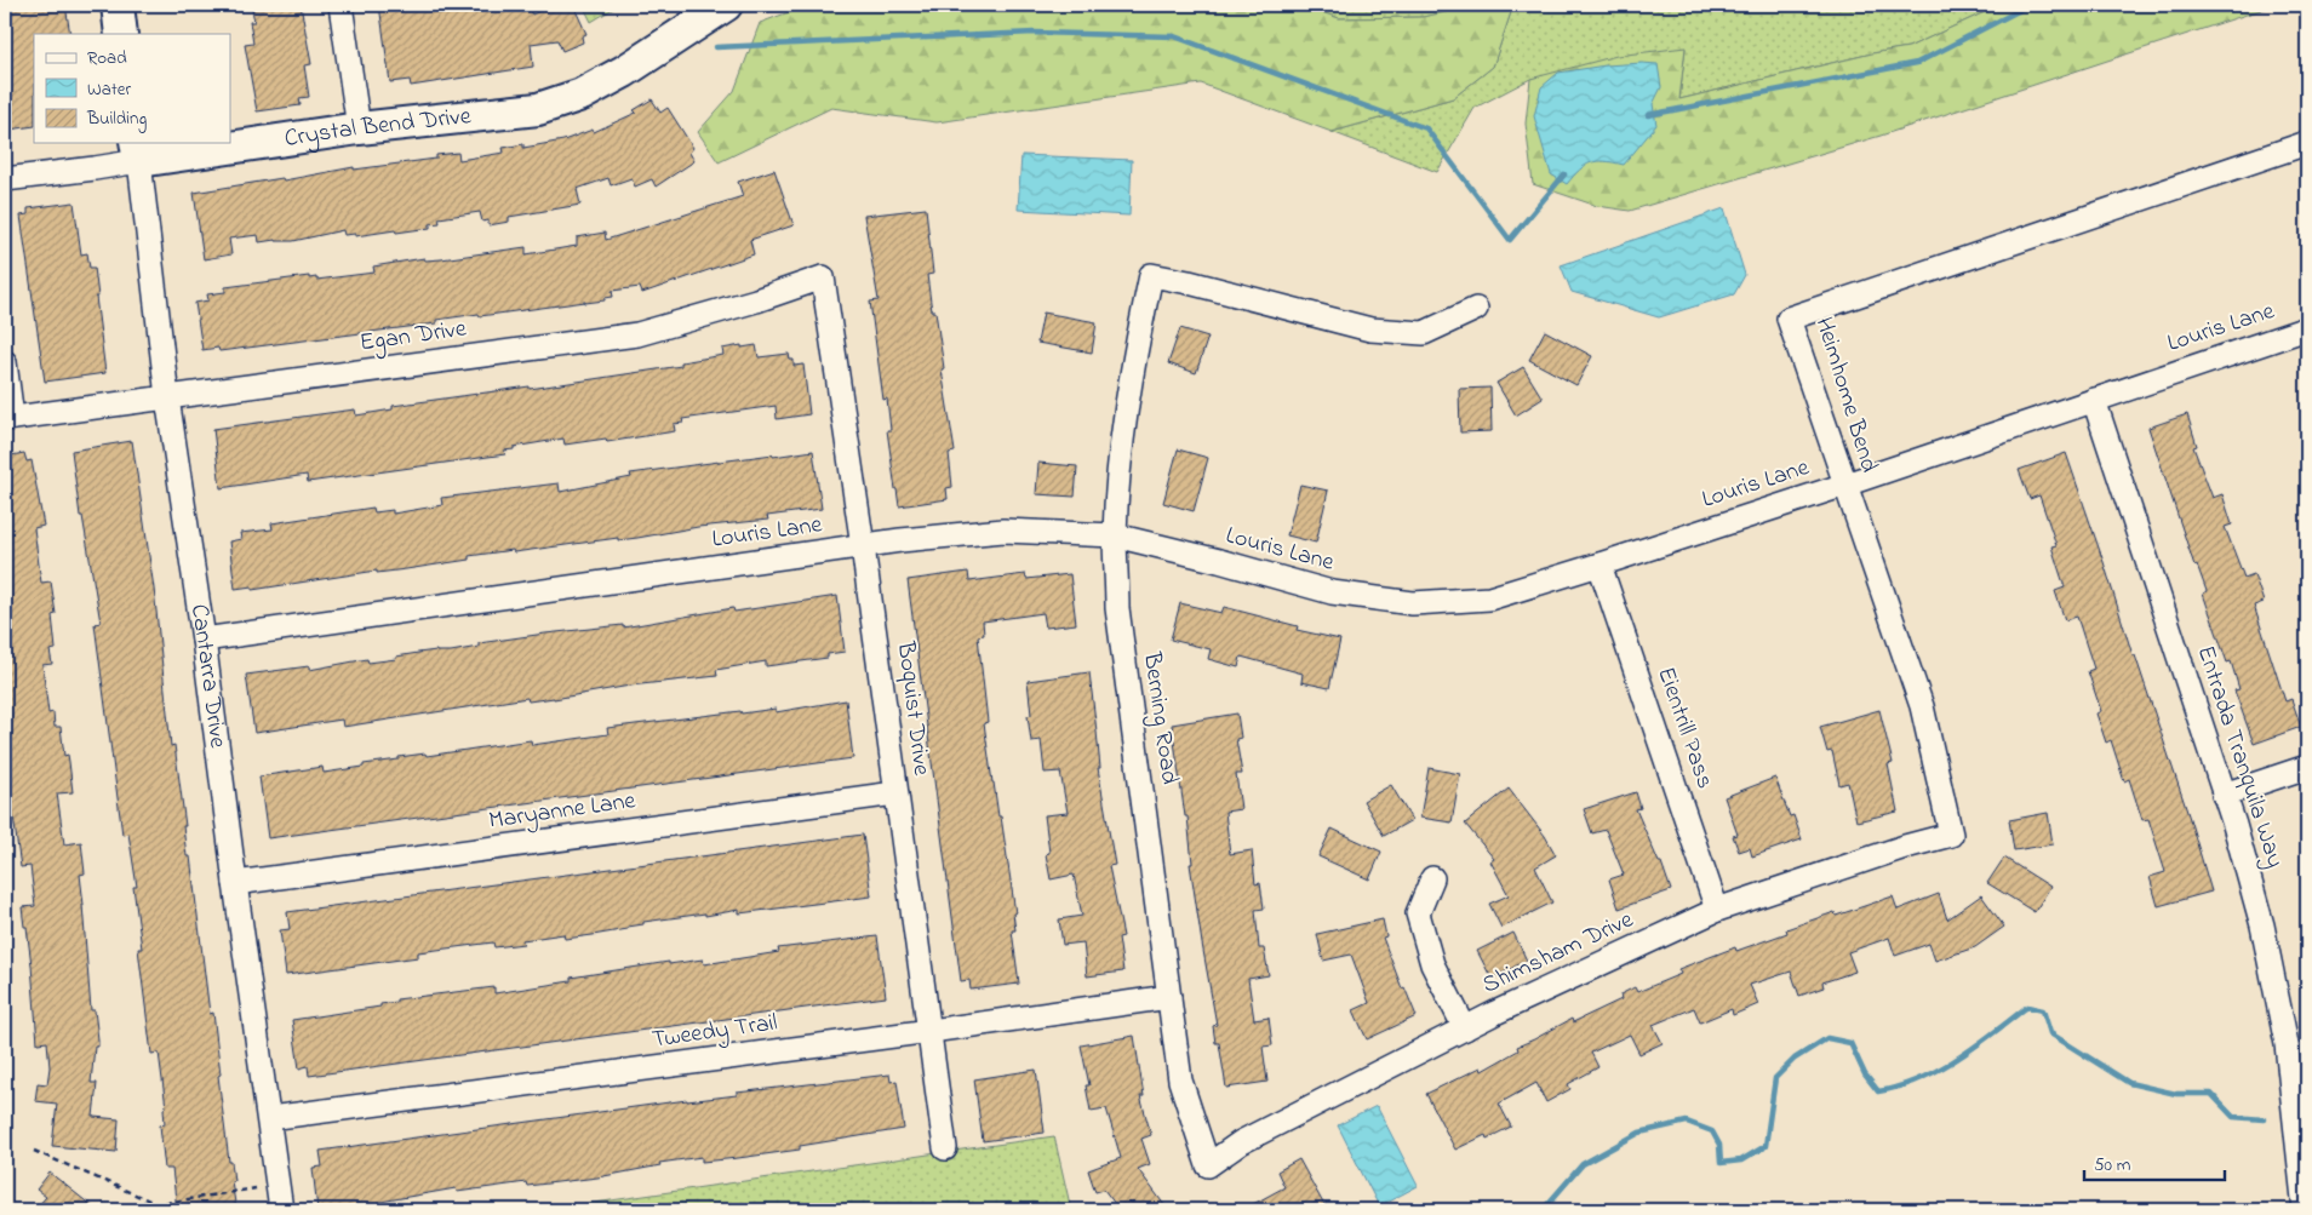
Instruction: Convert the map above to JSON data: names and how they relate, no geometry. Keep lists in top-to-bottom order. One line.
{"streets":{"street":["Crystal Bend Drive","Louris Lane","Egan Drive","Heimhome Bend","Cantarra Drive","Boquist Drive","Berning Road","Eientrill Pass","Entrada Tranquila Way","Maryanne Lane","Shimsham Drive","Tweedy Trail"]},"crossings":[["Crystal Bend Drive","Cantarra Drive"],["Louris Lane","Heimhome Bend"],["Louris Lane","Cantarra Drive"],["Louris Lane","Boquist Drive"],["Louris Lane","Berning Road"],["Louris Lane","Eientrill Pass"],["Louris Lane","Entrada Tranquila Way"],["Egan Drive","Cantarra Drive"],["Egan Drive","Boquist Drive"],["Heimhome Bend","Shimsham Drive"],["Cantarra Drive","Maryanne Lane"],["Cantarra Drive","Tweedy Trail"],["Boquist Drive","Maryanne Lane"],["Boquist Drive","Tweedy Trail"],["Berning Road","Shimsham Drive"],["Berning Road","Tweedy Trail"],["Eientrill Pass","Shimsham Drive"]],"legend":["Road","Water","Building"],"scale_bar":"50 m"}
